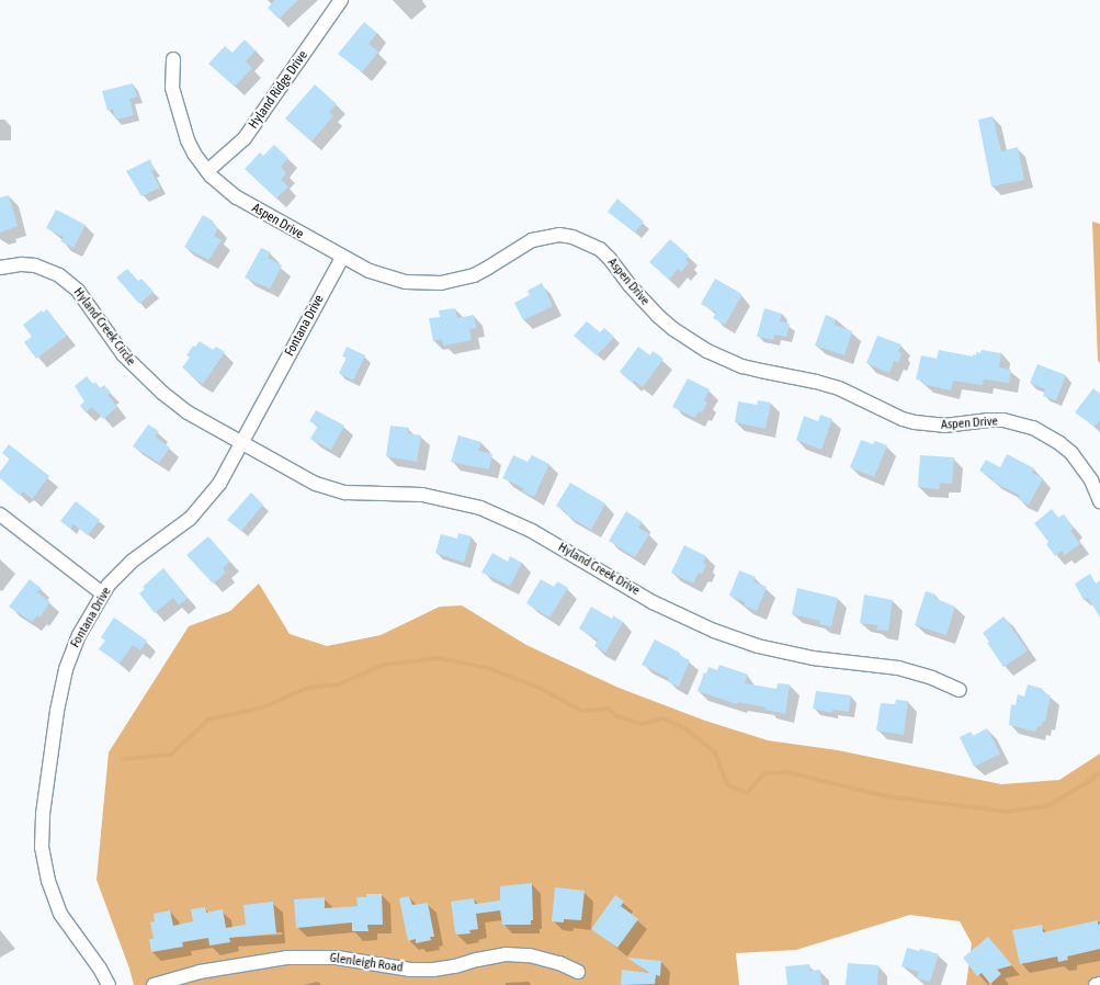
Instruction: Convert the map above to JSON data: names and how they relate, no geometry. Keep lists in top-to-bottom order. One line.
{"streets":{"street":["Hyland Ridge Drive","Aspen Drive","Fontana Drive","Hyland Creek Circle","Hyland Creek Drive","Glenleigh Road"]},"crossings":[["Hyland Ridge Drive","Aspen Drive"],["Aspen Drive","Fontana Drive"],["Fontana Drive","Hyland Creek Circle"],["Fontana Drive","Hyland Creek Drive"],["Hyland Creek Circle","Hyland Creek Drive"]]}
